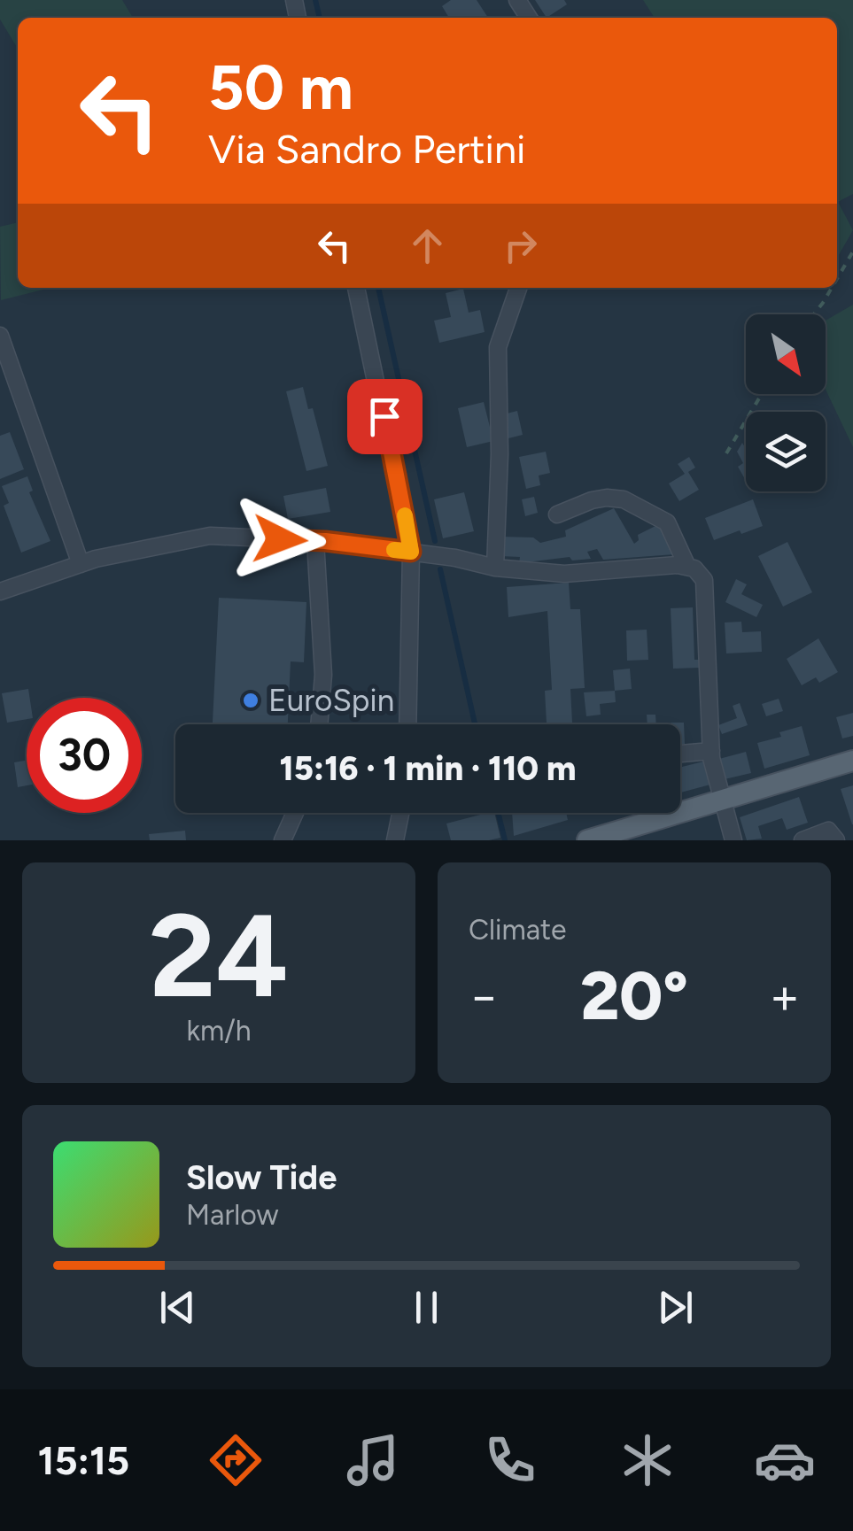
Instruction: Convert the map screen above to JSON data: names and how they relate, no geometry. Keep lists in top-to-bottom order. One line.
{"places":["EuroSpin"],"north":"bottom right","page":{"turn":["50 m","Via Sandro Pertini"],"limit":"30","trip":"15:16 · 1 min · 110 m","tile":[["24","km/h"],"Climate"],"heat":["−","20°","+"],"song":["Slow Tide","Marlow"],"tabs":"15:15"}}
